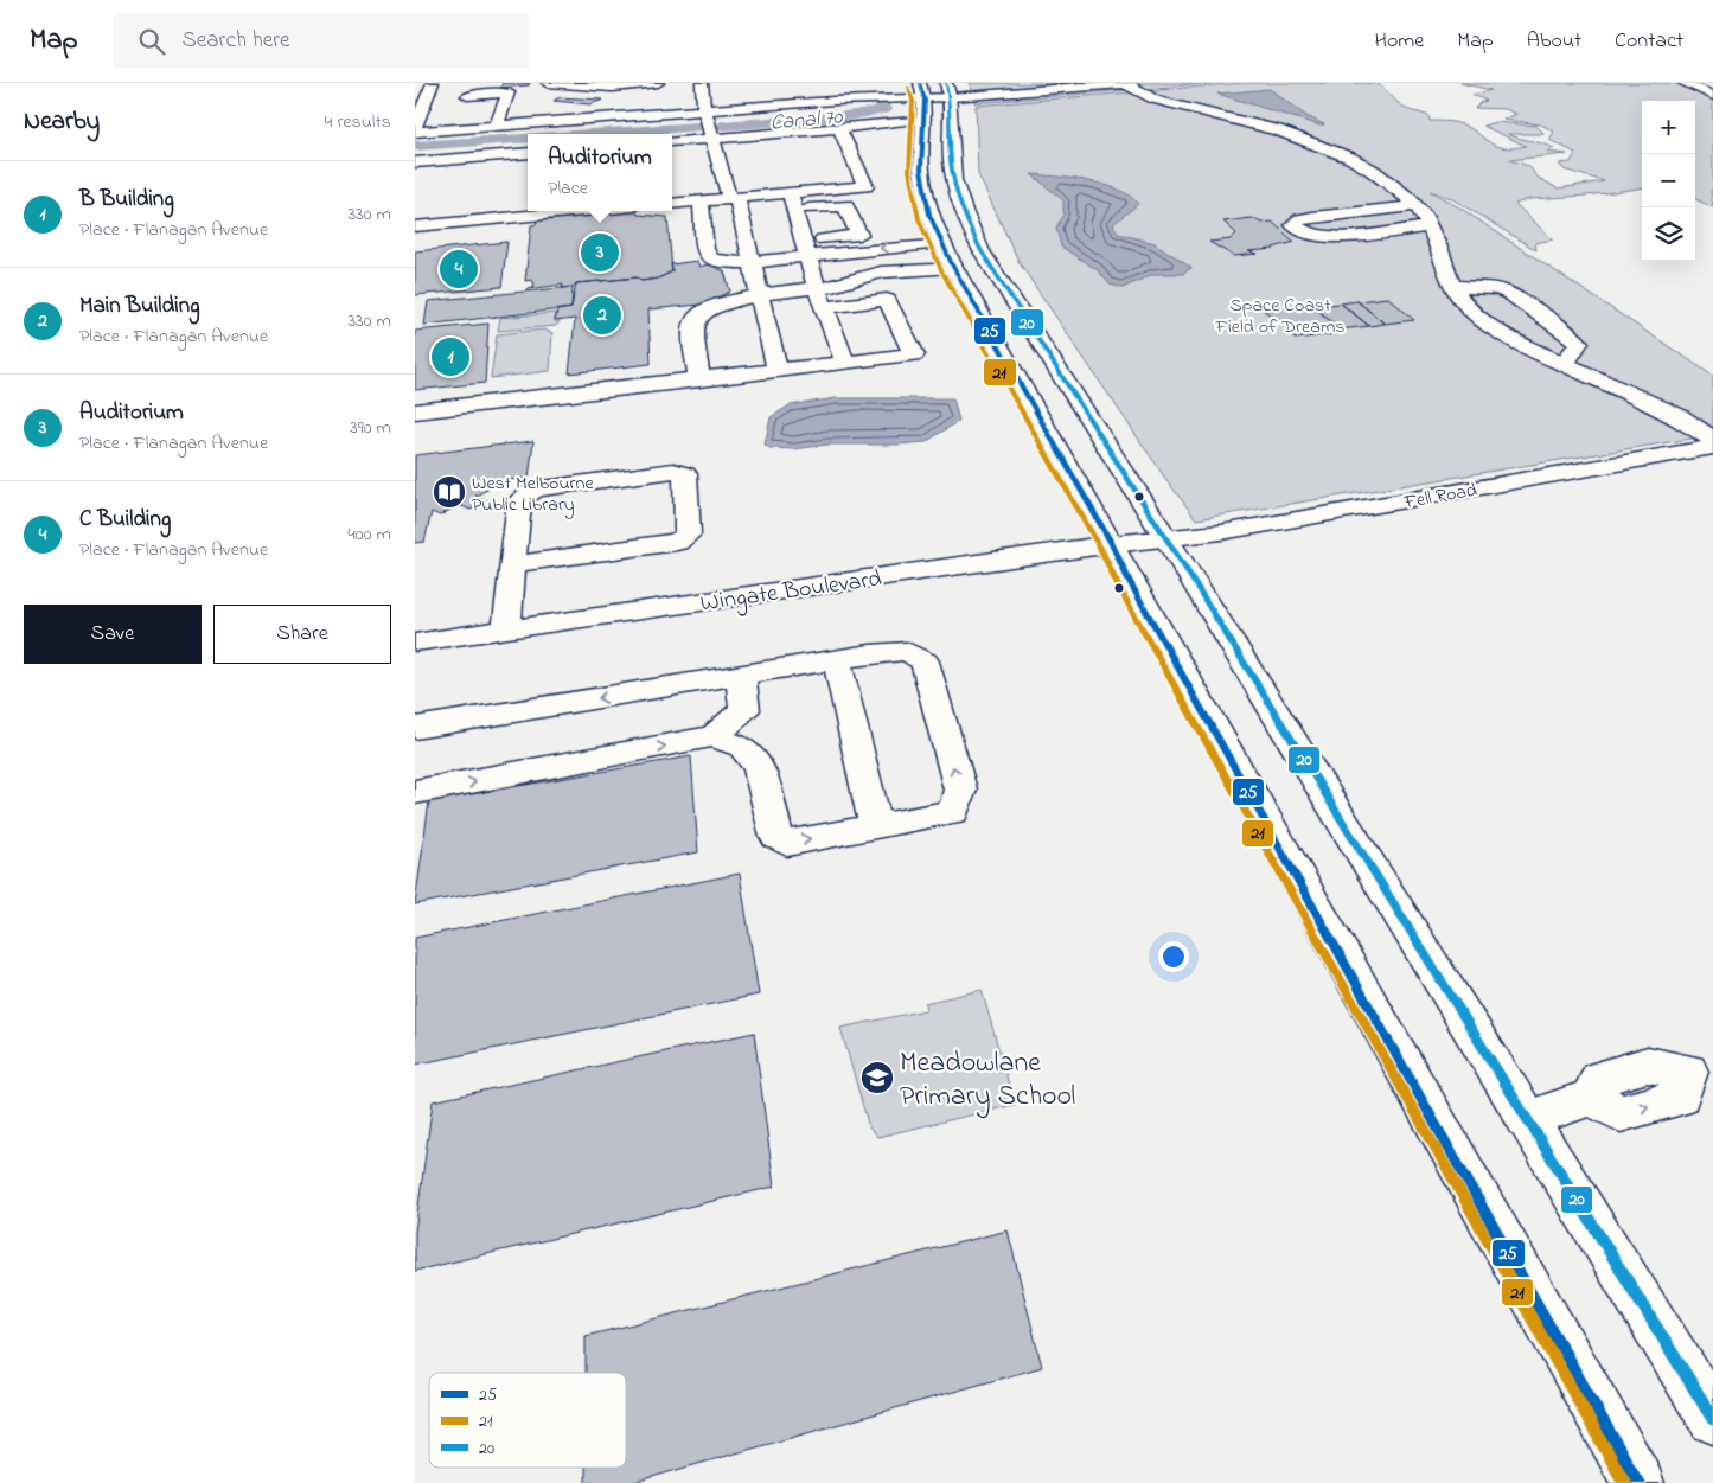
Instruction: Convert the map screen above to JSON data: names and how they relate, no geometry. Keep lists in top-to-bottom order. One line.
{"streets":{"main road":["Fell Road","Wingate Boulevard"]},"crossings":[["Fell Road","Wingate Boulevard"]],"water":["Canal 70"],"parks":["Space Coast Field of Dreams"],"places":{"library":["West Melbourne Public Library"],"school or university":["Meadowlane Primary School"]},"lines":["transit line 25","transit line 20","transit line 21"],"legend":["25","21","20"],"page":{"header":"Map","search":"Search here","nav":["Home","Map","About","Contact"],"heading":["Nearby","4 results"],"map_buttons":["+","−"],"popup":["Auditorium","Place"],"list":[{"mark":"1","name":"B Building","note":"Place · Flanagan Avenue","value":"330 m"},{"mark":"2","name":"Main Building","note":"Place · Flanagan Avenue","value":"330 m"},{"mark":"3","name":"Auditorium","note":"Place · Flanagan Avenue","value":"390 m"},{"mark":"4","name":"C Building","note":"Place · Flanagan Avenue","value":"400 m"}],"pins":["3","4","2","1"],"buttons":["Save","Share"]}}
